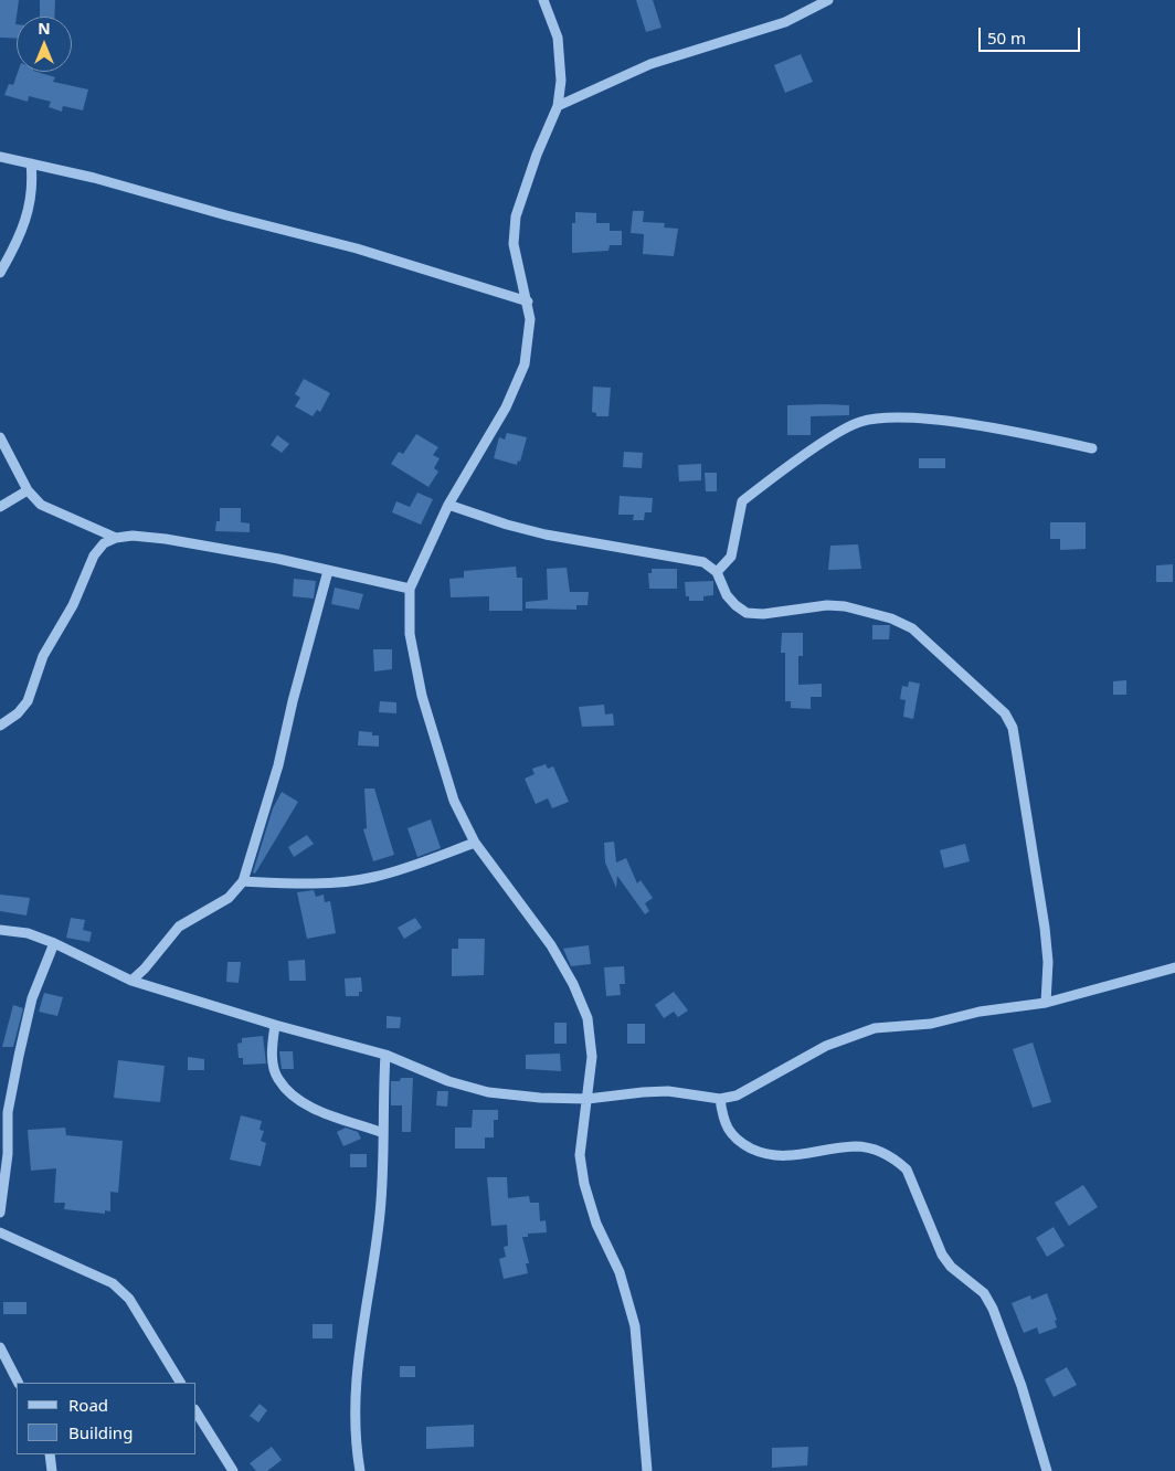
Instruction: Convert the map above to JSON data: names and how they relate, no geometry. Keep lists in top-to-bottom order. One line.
{"legend":["Road","Building"],"scale_bar":"50 m","north":"top"}
